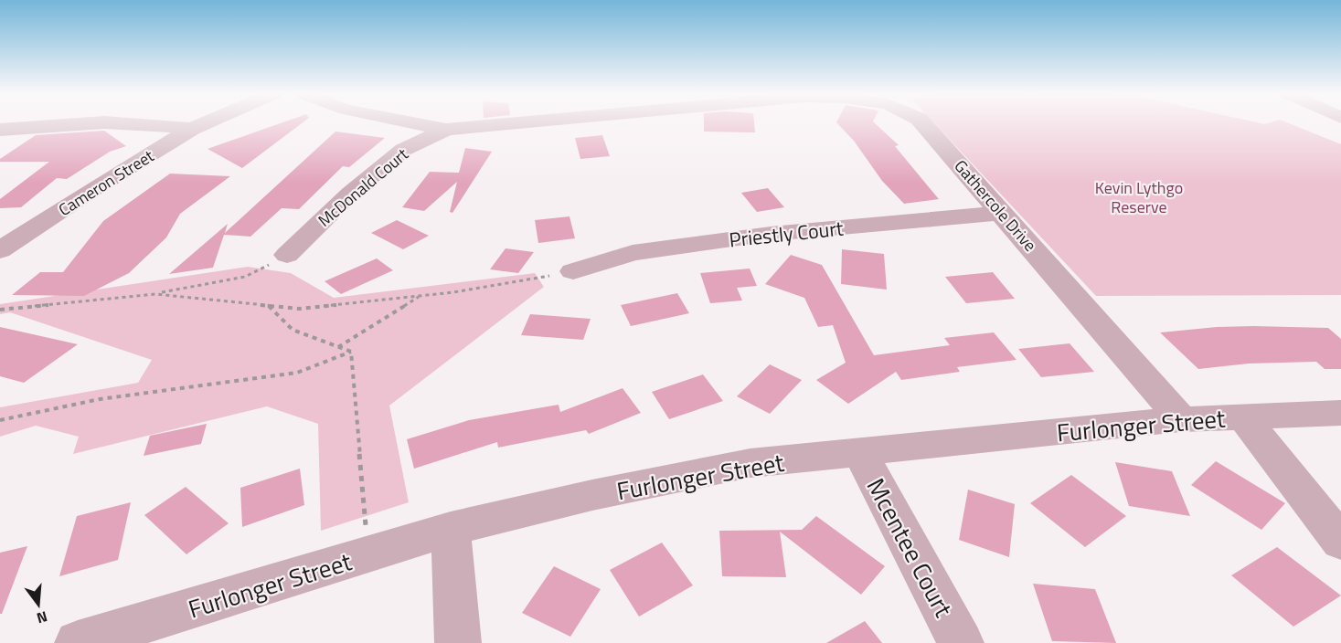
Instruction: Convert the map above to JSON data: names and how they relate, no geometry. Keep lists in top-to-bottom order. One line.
{"streets":{"street":["Cameron Street","McDonald Court","Gathercole Drive","Priestly Court","Furlonger Street","Mcentee Court"]},"crossings":[["McDonald Court","Gathercole Drive"],["Gathercole Drive","Priestly Court"],["Gathercole Drive","Furlonger Street"],["Furlonger Street","Mcentee Court"]],"parks":["Kevin Lythgo Reserve"],"north":"bottom"}
